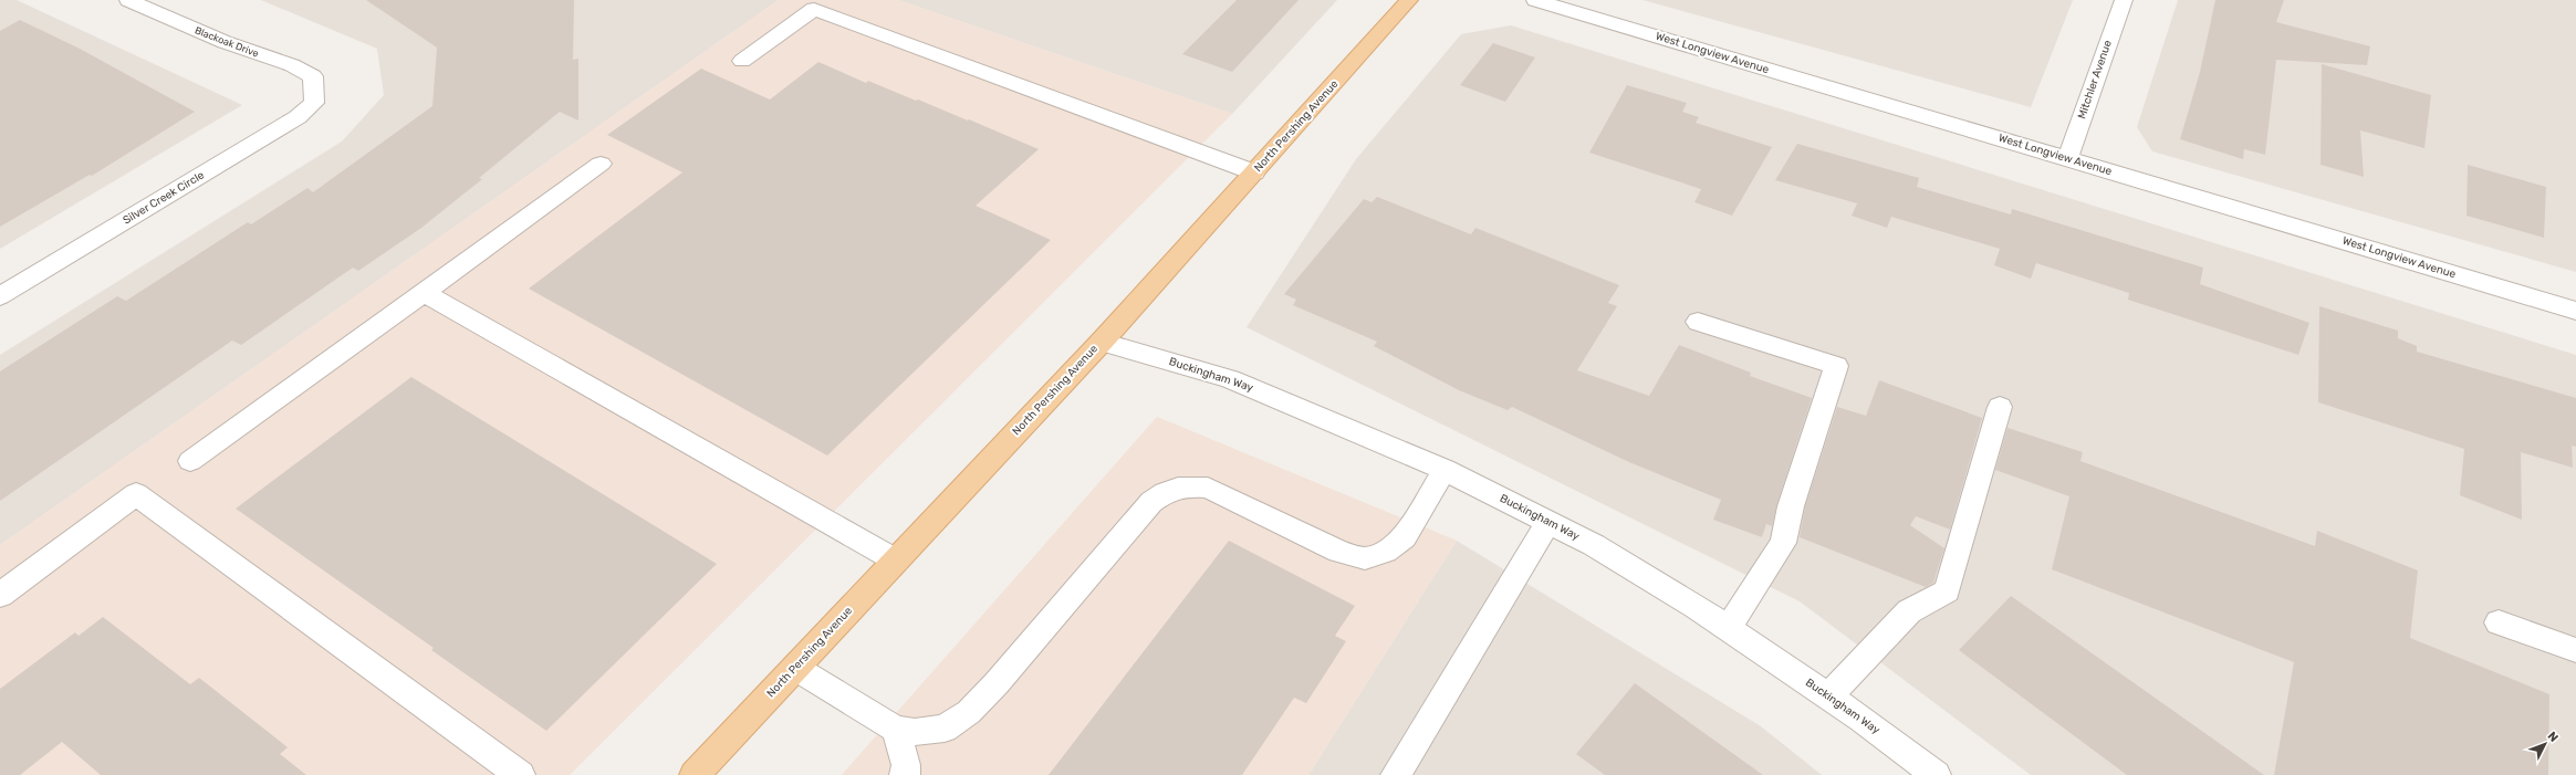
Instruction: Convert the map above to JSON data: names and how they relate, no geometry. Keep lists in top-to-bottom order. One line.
{"streets":{"main road":["North Pershing Avenue"],"street":["Blackoak Drive","West Longview Avenue","Mitchler Avenue","Silver Creek Circle","Buckingham Way"]},"crossings":[["Blackoak Drive","Silver Creek Circle"],["West Longview Avenue","Mitchler Avenue"],["North Pershing Avenue","Buckingham Way"]],"north":"top right"}
